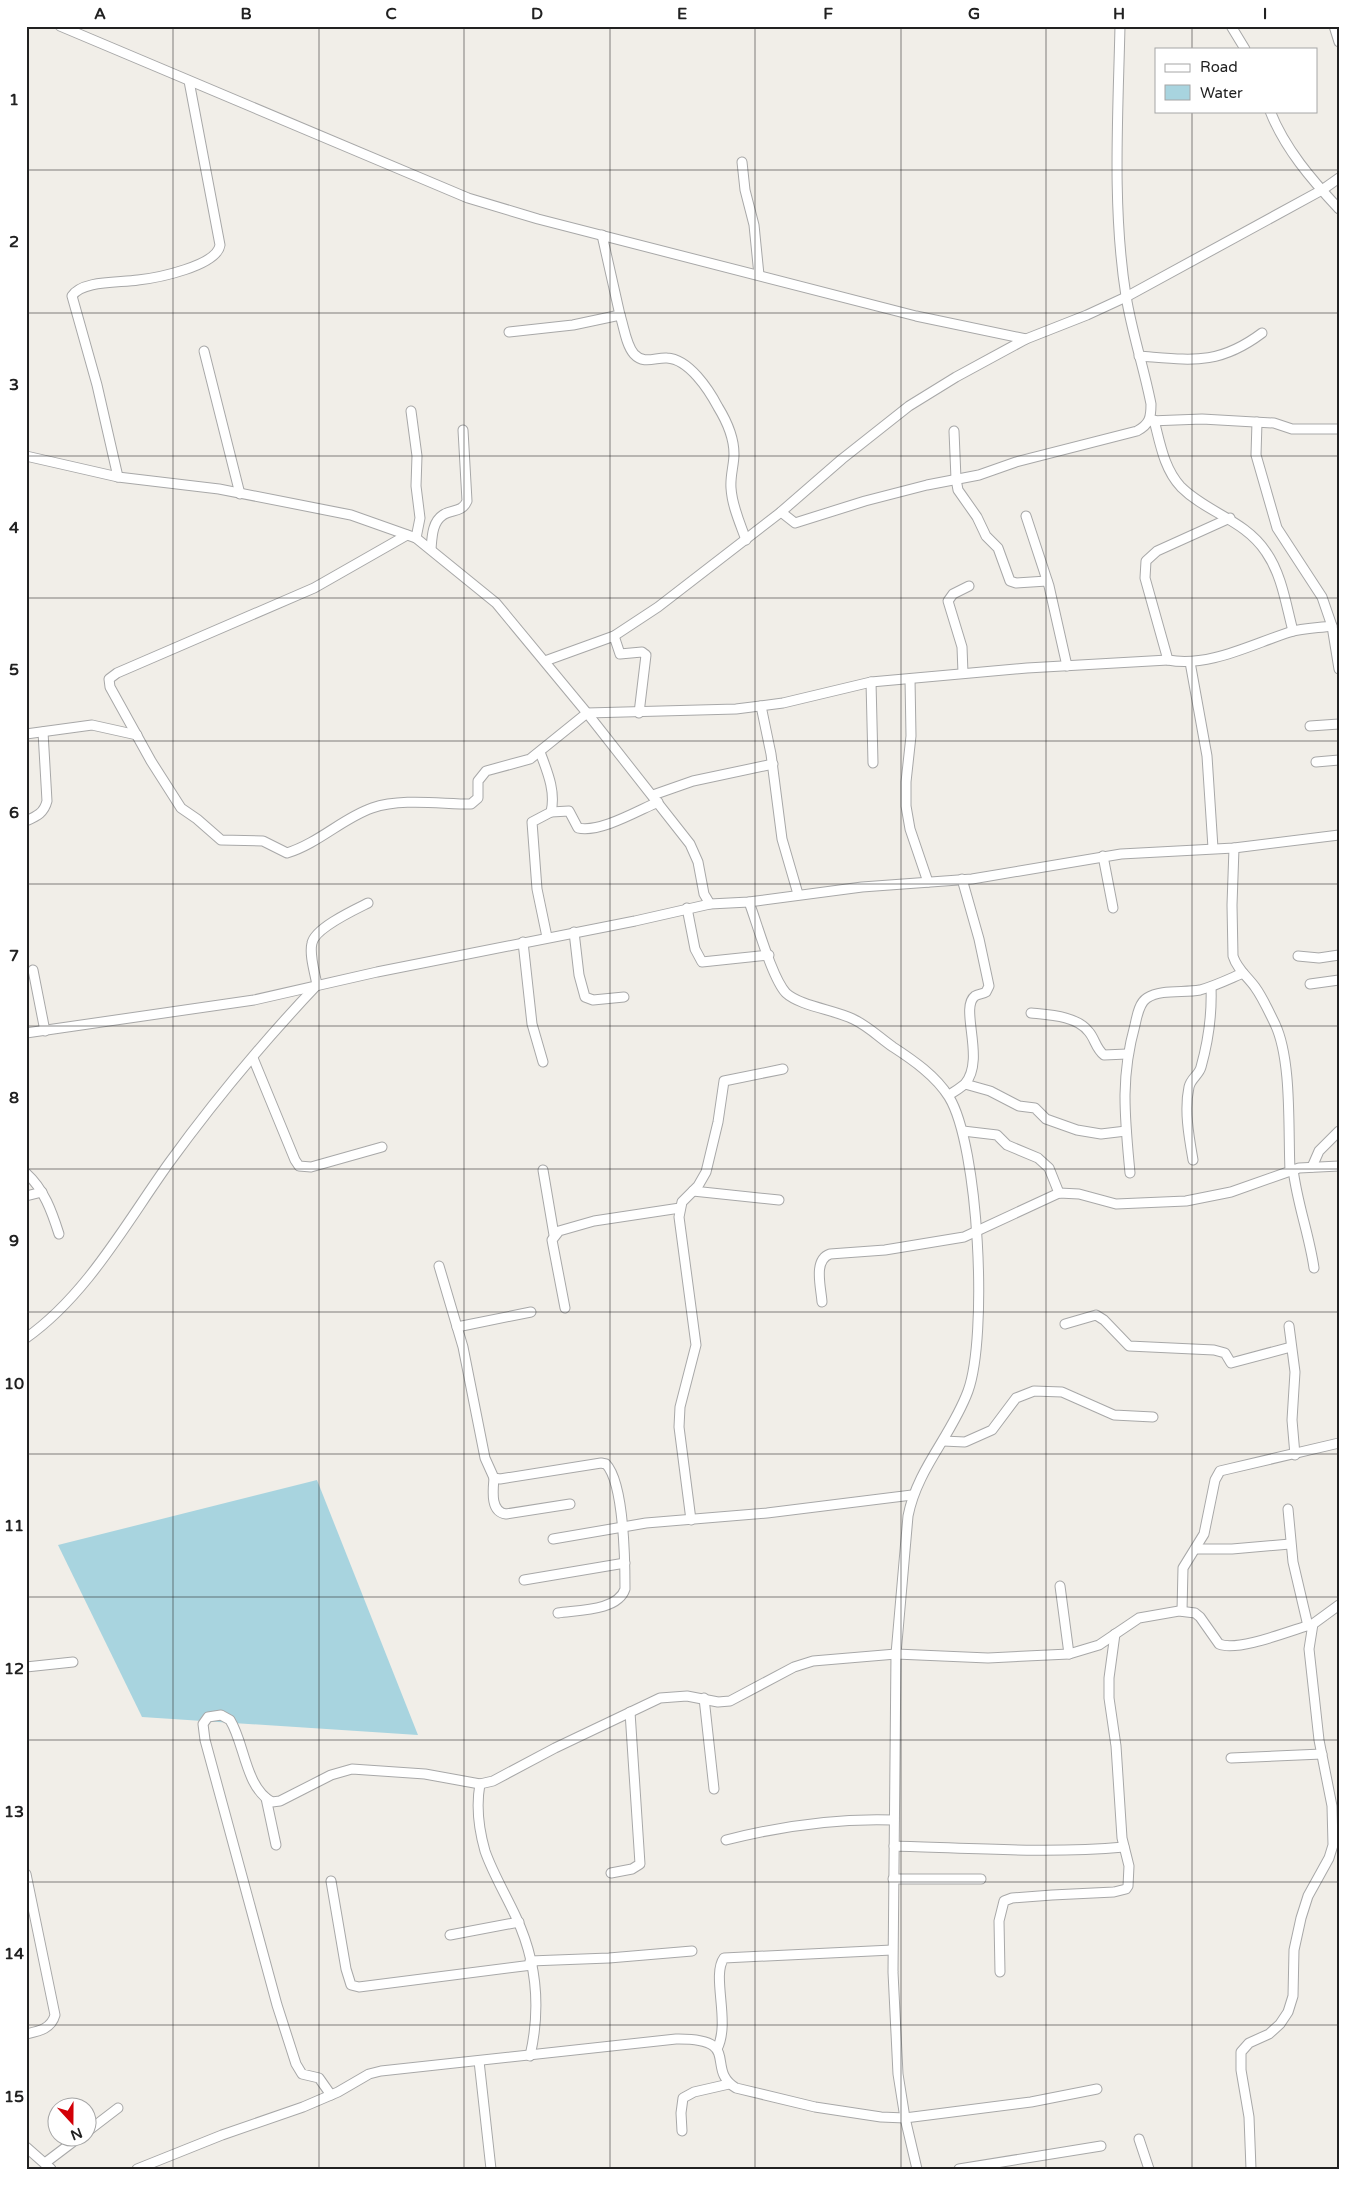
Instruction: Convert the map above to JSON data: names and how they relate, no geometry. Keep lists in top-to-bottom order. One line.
{"legend":["Road","Water"],"north":"bottom","grid":{"columns":["A","B","C","D","E","F","G","H","I"],"rows":["1","2","3","4","5","6","7","8","9","10","11","12","13","14","15"]}}
